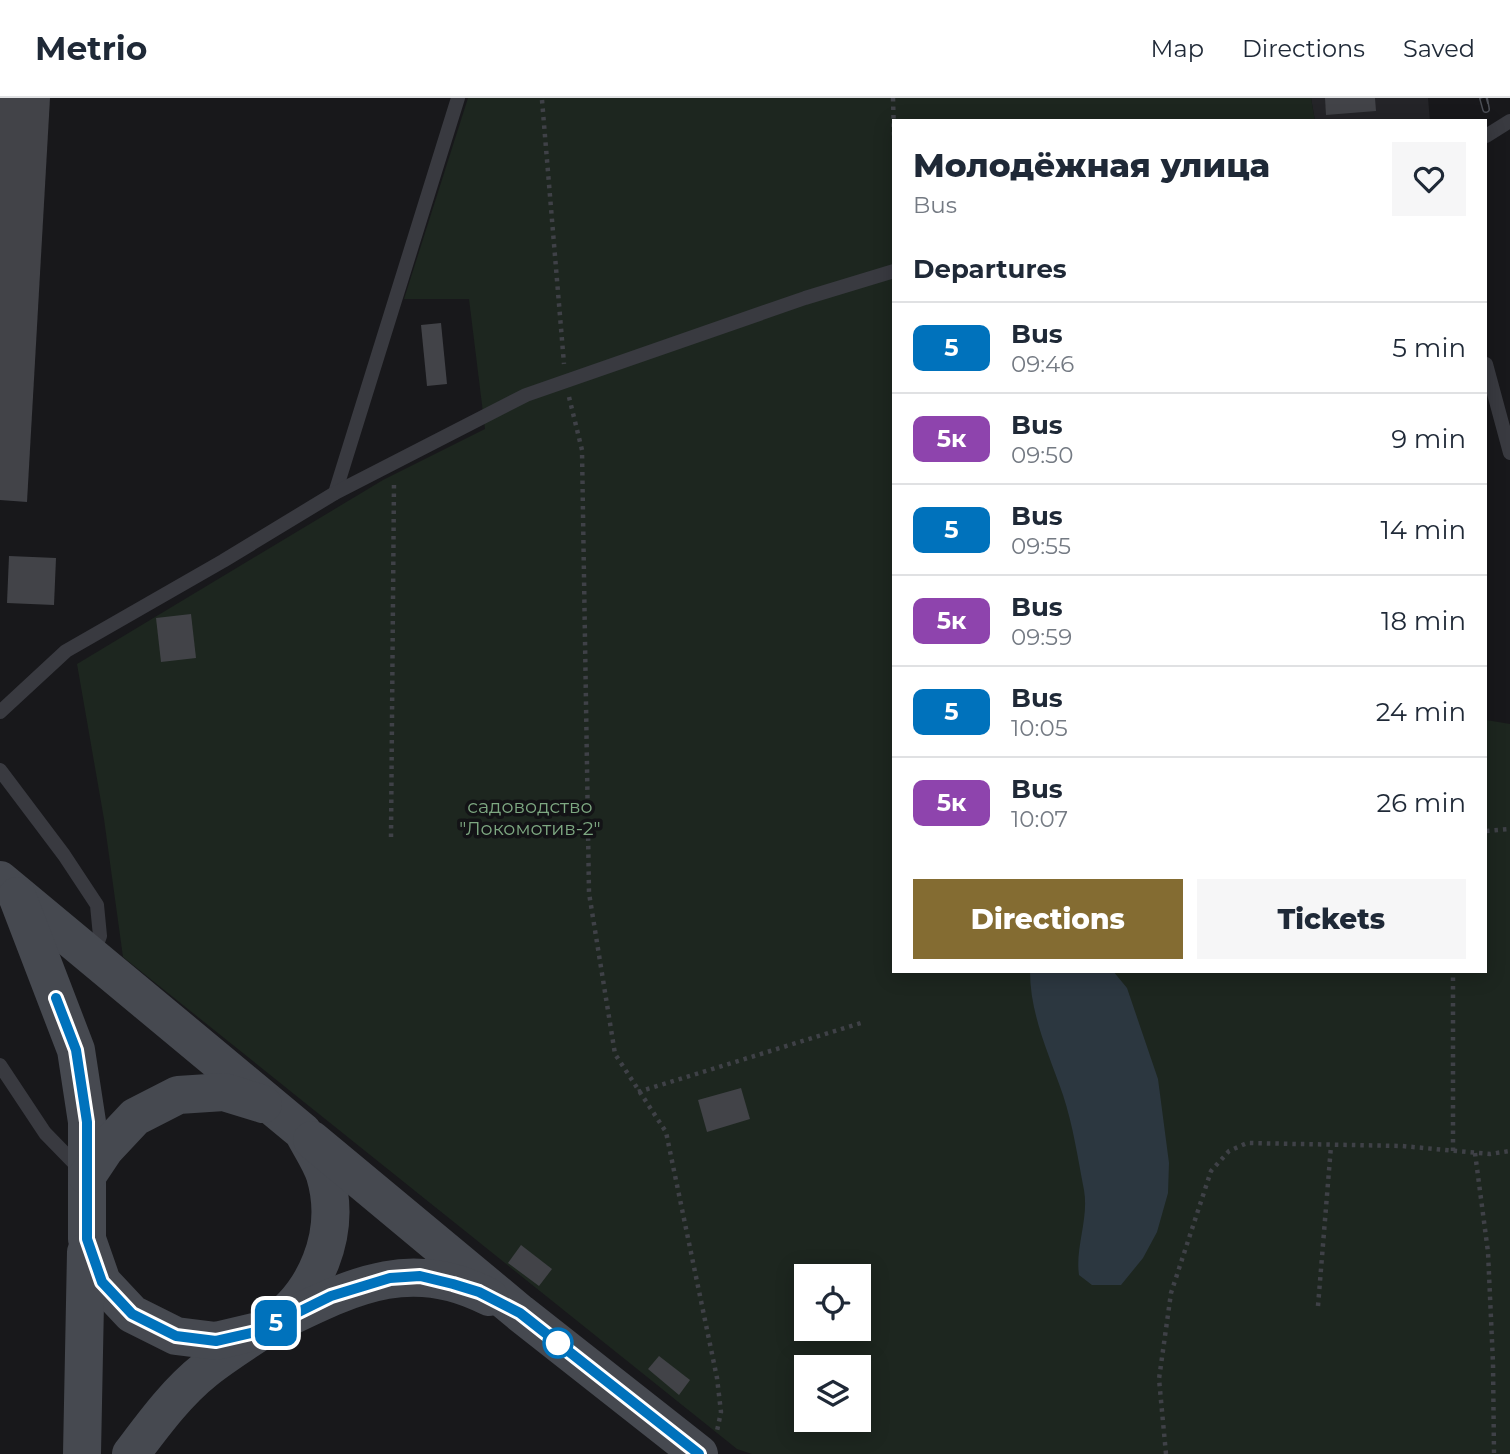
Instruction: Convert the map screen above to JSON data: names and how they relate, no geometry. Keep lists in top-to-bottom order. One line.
{"parks":["садоводство \"Локомотив-2\""],"lines":["bus line 5"],"page":{"header":"Metrio","nav":["Map","Directions","Saved"],"on_map":"5","heading":[["Молодёжная улица","Bus"],"Departures"],"list":[{"mark":"5","name":"Bus","note":"09:46","value":"5 min"},{"mark":"5к","name":"Bus","note":"09:50","value":"9 min"},{"mark":"5","name":"Bus","note":"09:55","value":"14 min"},{"mark":"5к","name":"Bus","note":"09:59","value":"18 min"},{"mark":"5","name":"Bus","note":"10:05","value":"24 min"},{"mark":"5к","name":"Bus","note":"10:07","value":"26 min"}],"buttons":["Directions","Tickets"]}}
